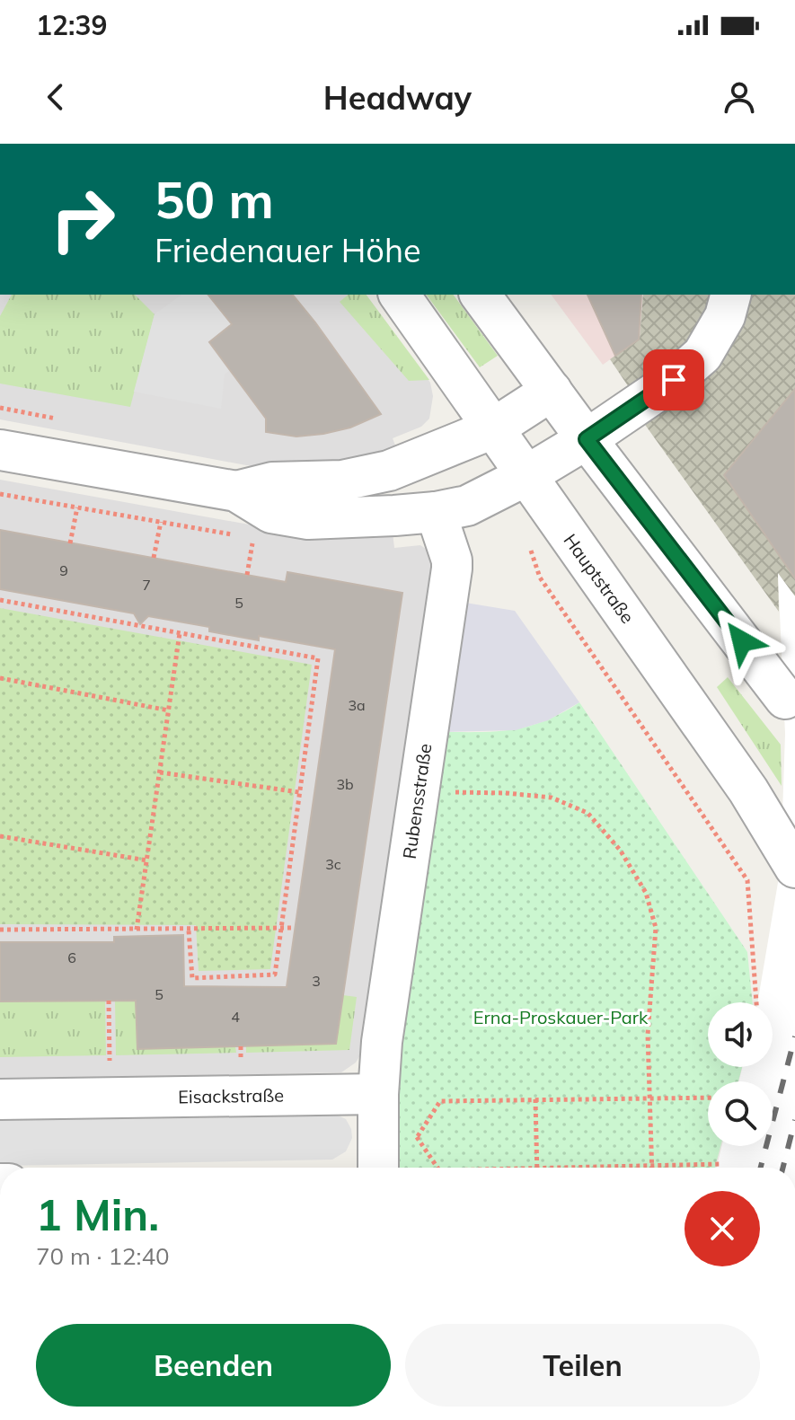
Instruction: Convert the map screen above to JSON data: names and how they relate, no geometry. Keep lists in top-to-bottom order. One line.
{"streets":{"street":["Hauptstraße","Rubensstraße","Eisackstraße"]},"crossings":[["Rubensstraße","Eisackstraße"]],"parks":["Erna-Proskauer-Park"],"house_numbers":["9","7","5","3a","3b","3c","6","3","5","4"],"page":{"status":"12:39","header":"Headway","turn":["50 m","Friedenauer Höhe"],"heading":["1 Min.","70 m · 12:40"],"buttons":["Beenden","Teilen"]}}
